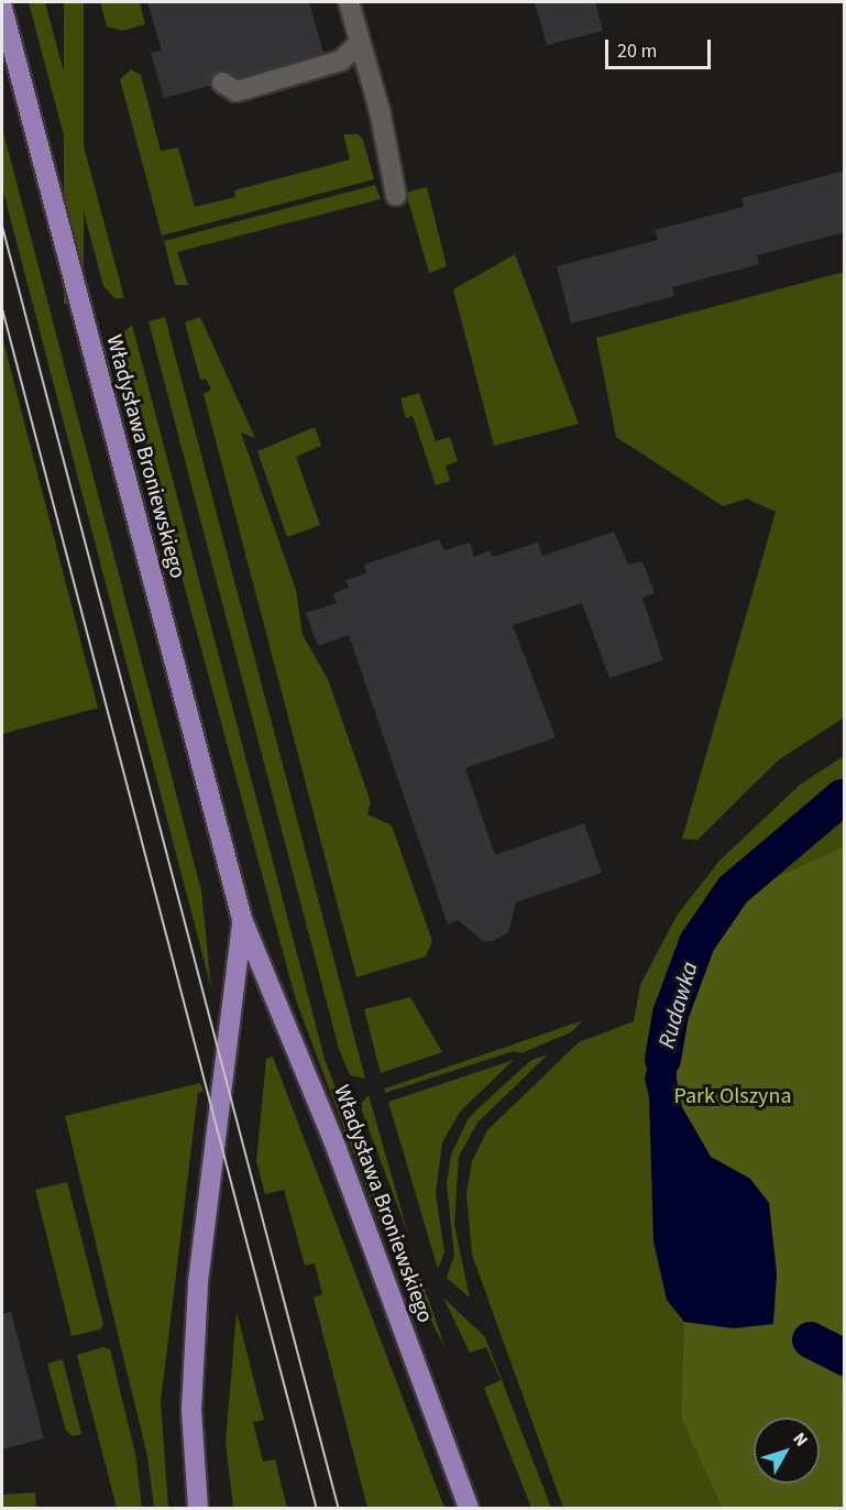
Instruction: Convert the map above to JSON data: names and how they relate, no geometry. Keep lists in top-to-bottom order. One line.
{"streets":{"main road":["Władysława Broniewskiego"]},"water":["Rudawka"],"parks":["Park Olszyna"],"scale_bar":"20 m","north":"top right"}
